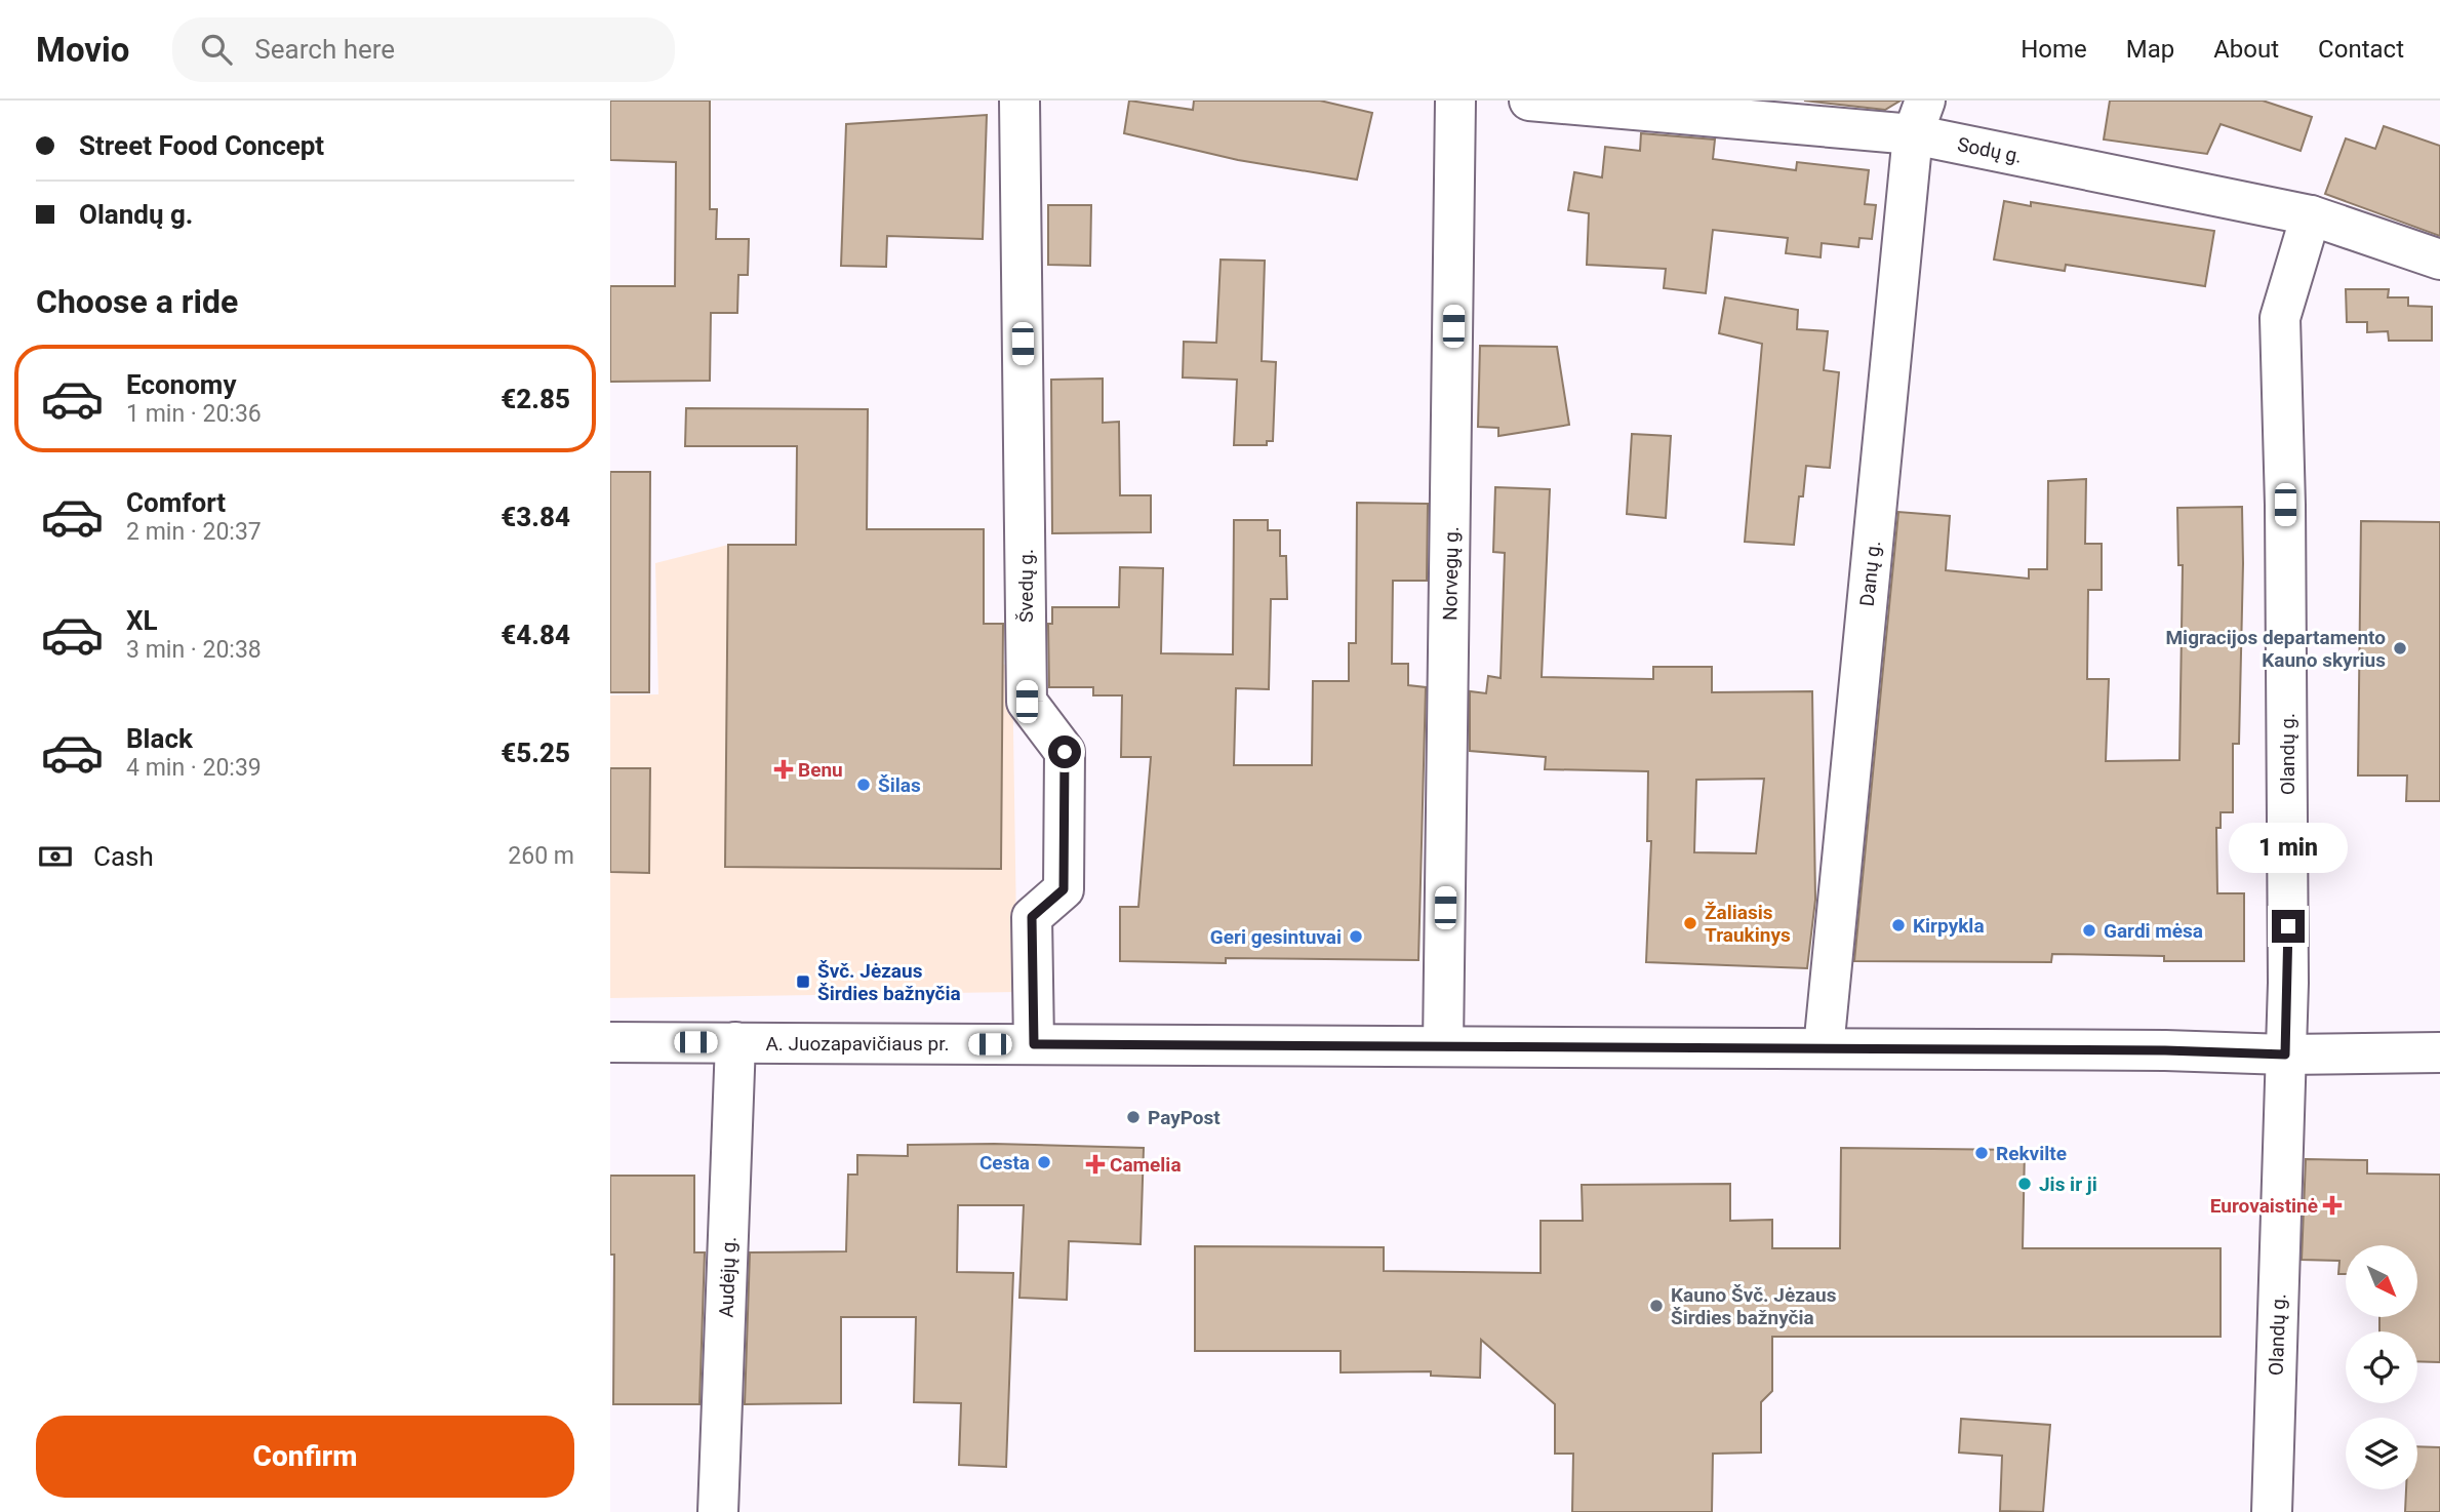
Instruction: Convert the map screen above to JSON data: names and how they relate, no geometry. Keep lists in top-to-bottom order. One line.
{"streets":{"street":["Sodų g.","Norvegų g.","Danų g.","Švedų g.","Olandų g.","A. Juozapavičiaus pr.","Audėjų g."]},"crossings":[["Sodų g.","Danų g."],["Sodų g.","Olandų g."],["Norvegų g.","A. Juozapavičiaus pr."],["Danų g.","A. Juozapavičiaus pr."],["Švedų g.","A. Juozapavičiaus pr."],["Olandų g.","A. Juozapavičiaus pr."],["A. Juozapavičiaus pr.","Audėjų g."]],"places":{"other":["Migracijos departamento Kauno skyrius","Šilas","Žaliasis Traukinys","Kirpykla","Gardi mėsa","Geri gesintuvai","PayPost","Rekvilte","Cesta","Jis ir ji","Kauno Švč. Jėzaus Širdies bažnyčia"],"health":["Benu","Camelia","Eurovaistinė"],"transit":["Švč. Jėzaus Širdies bažnyčia"]},"north":"bottom right","page":{"header":"Movio","search":"Search here","nav":["Home","Map","About","Contact"],"banner":["Street Food Concept","Olandų g."],"heading":"Choose a ride","list":[{"name":"Economy","note":"1 min · 20:36","value":"€2.85"},{"name":"Comfort","note":"2 min · 20:37","value":"€3.84"},{"name":"XL","note":"3 min · 20:38","value":"€4.84"},{"name":"Black","note":"4 min · 20:39","value":"€5.25"}],"pay":["Cash","260 m"],"bubble":"1 min","buttons":"Confirm"}}
